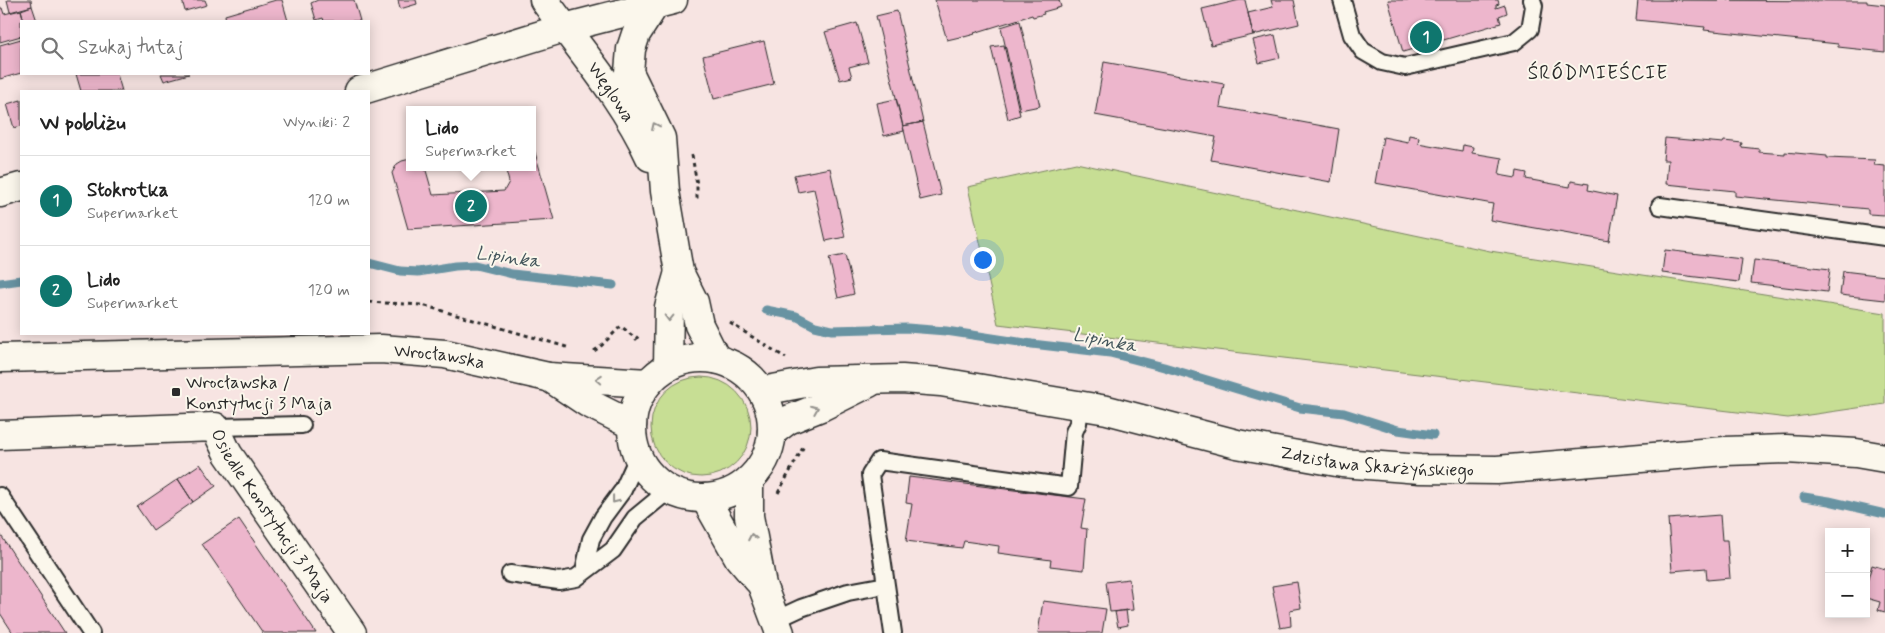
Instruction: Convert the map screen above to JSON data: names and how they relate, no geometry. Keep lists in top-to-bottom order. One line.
{"streets":{"street":["Węglowa","Wrocławska","Zdzisława Skarżyńskiego","Osiedle Konstytucji 3 Maja"]},"crossings":[["Węglowa","Wrocławska"],["Węglowa","Zdzisława Skarżyńskiego"],["Wrocławska","Zdzisława Skarżyńskiego"]],"districts":["ŚRÓDMIEŚCIE"],"water":["Lipinka"],"places":{"transit":["Wrocławska / Konstytucji 3 Maja"]},"page":{"pins":["1","2"],"search":"Szukaj tutaj","heading":["W pobliżu","Wyniki: 2"],"popup":["Lido","Supermarket"],"list":[{"mark":"1","name":"Stokrotka","note":"Supermarket","value":"120 m"},{"mark":"2","name":"Lido","note":"Supermarket","value":"120 m"}],"map_buttons":["+","−"]}}
